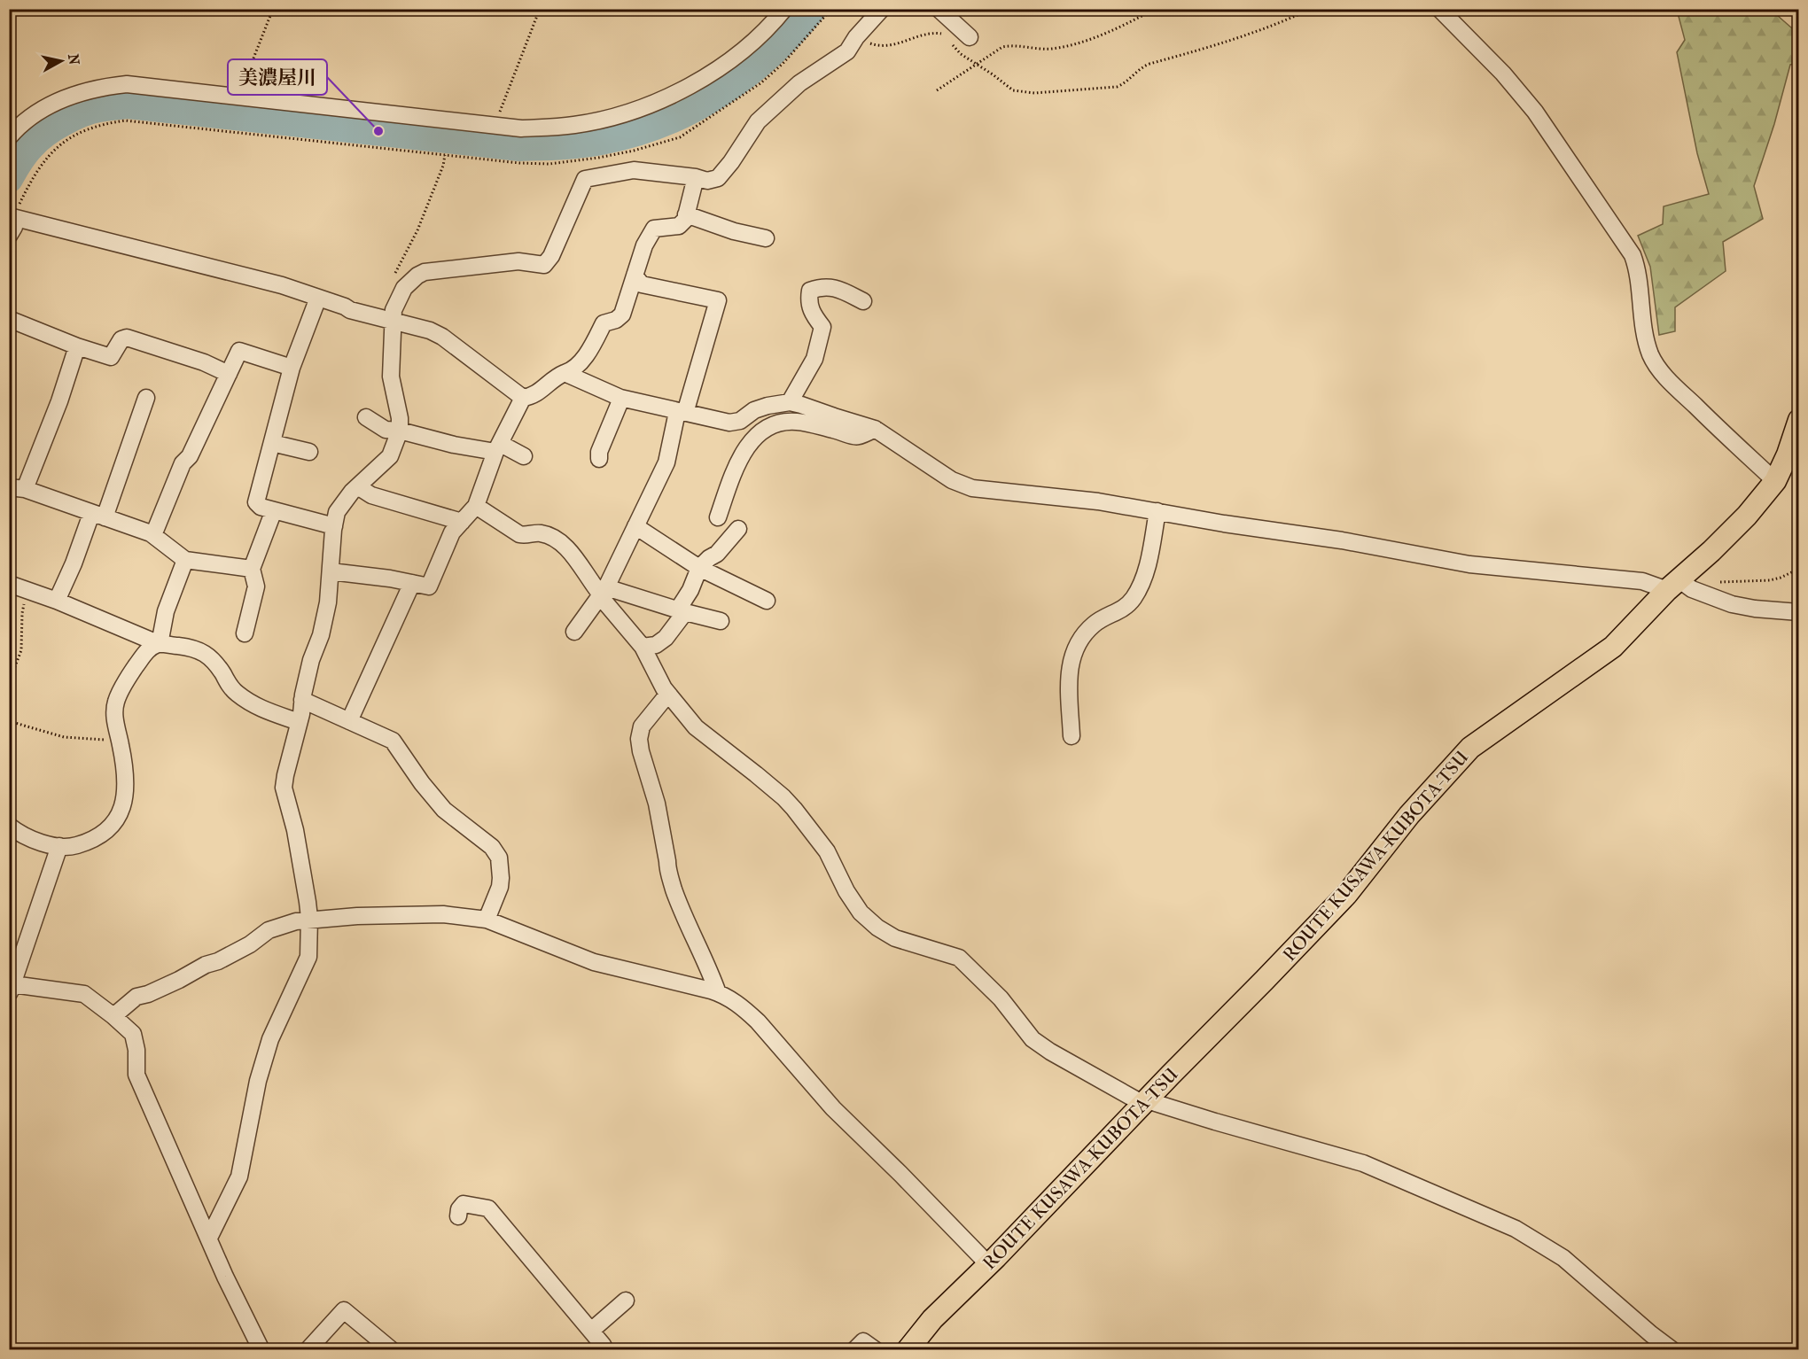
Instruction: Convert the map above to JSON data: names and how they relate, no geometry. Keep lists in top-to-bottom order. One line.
{"streets":{"main road":["ROUTE KUSAWA-KUBOTA-TSU"]},"places":["美濃屋川"],"north":"right"}
